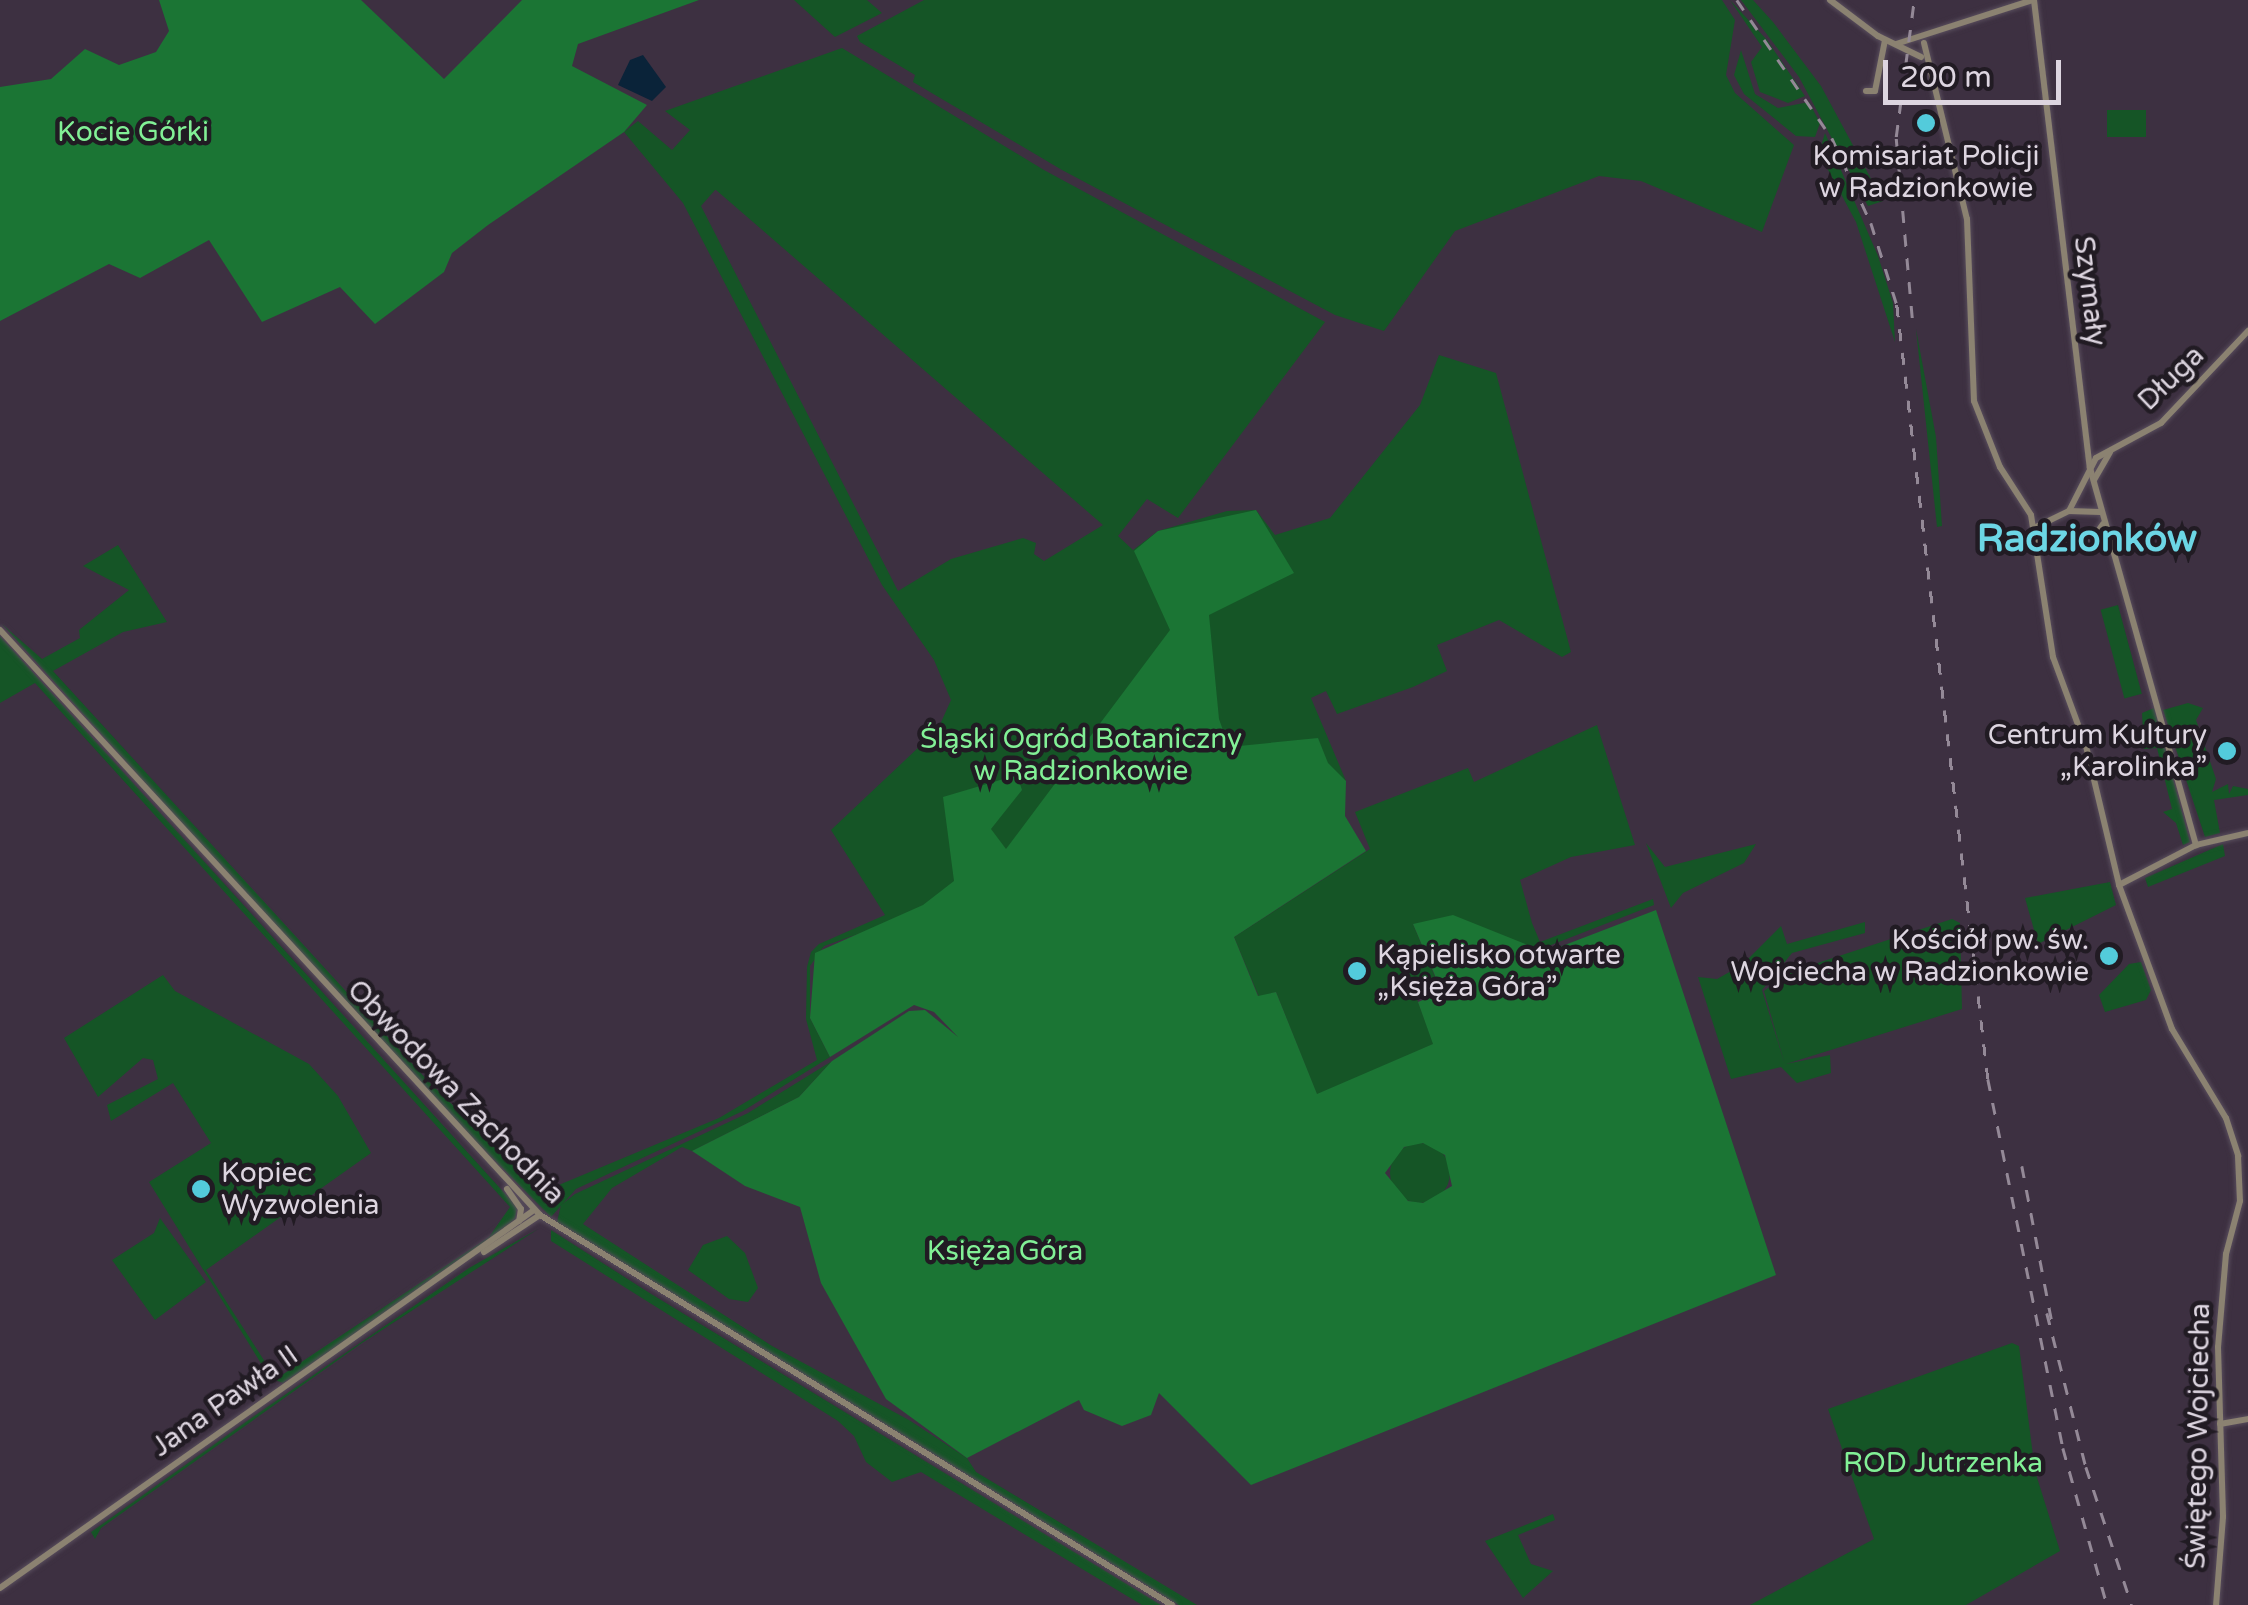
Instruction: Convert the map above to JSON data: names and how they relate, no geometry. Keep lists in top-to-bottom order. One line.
{"streets":{"street":["Szymały","Długa","Obwodowa Zachodnia","Jana Pawła II","Świętego Wojciecha"]},"crossings":[["Szymały","Długa"],["Obwodowa Zachodnia","Jana Pawła II"]],"districts":["Radzionków"],"parks":["Kocie Górki","Śląski Ogród Botaniczny w Radzionkowie","Księża Góra","ROD Jutrzenka"],"places":["Komisariat Policji w Radzionkowie","Centrum Kultury „Karolinka”","Kościół pw. św. Wojciecha w Radzionkowie","Kąpielisko otwarte „Księża Góra”","Kopiec Wyzwolenia"],"scale_bar":"200 m"}
